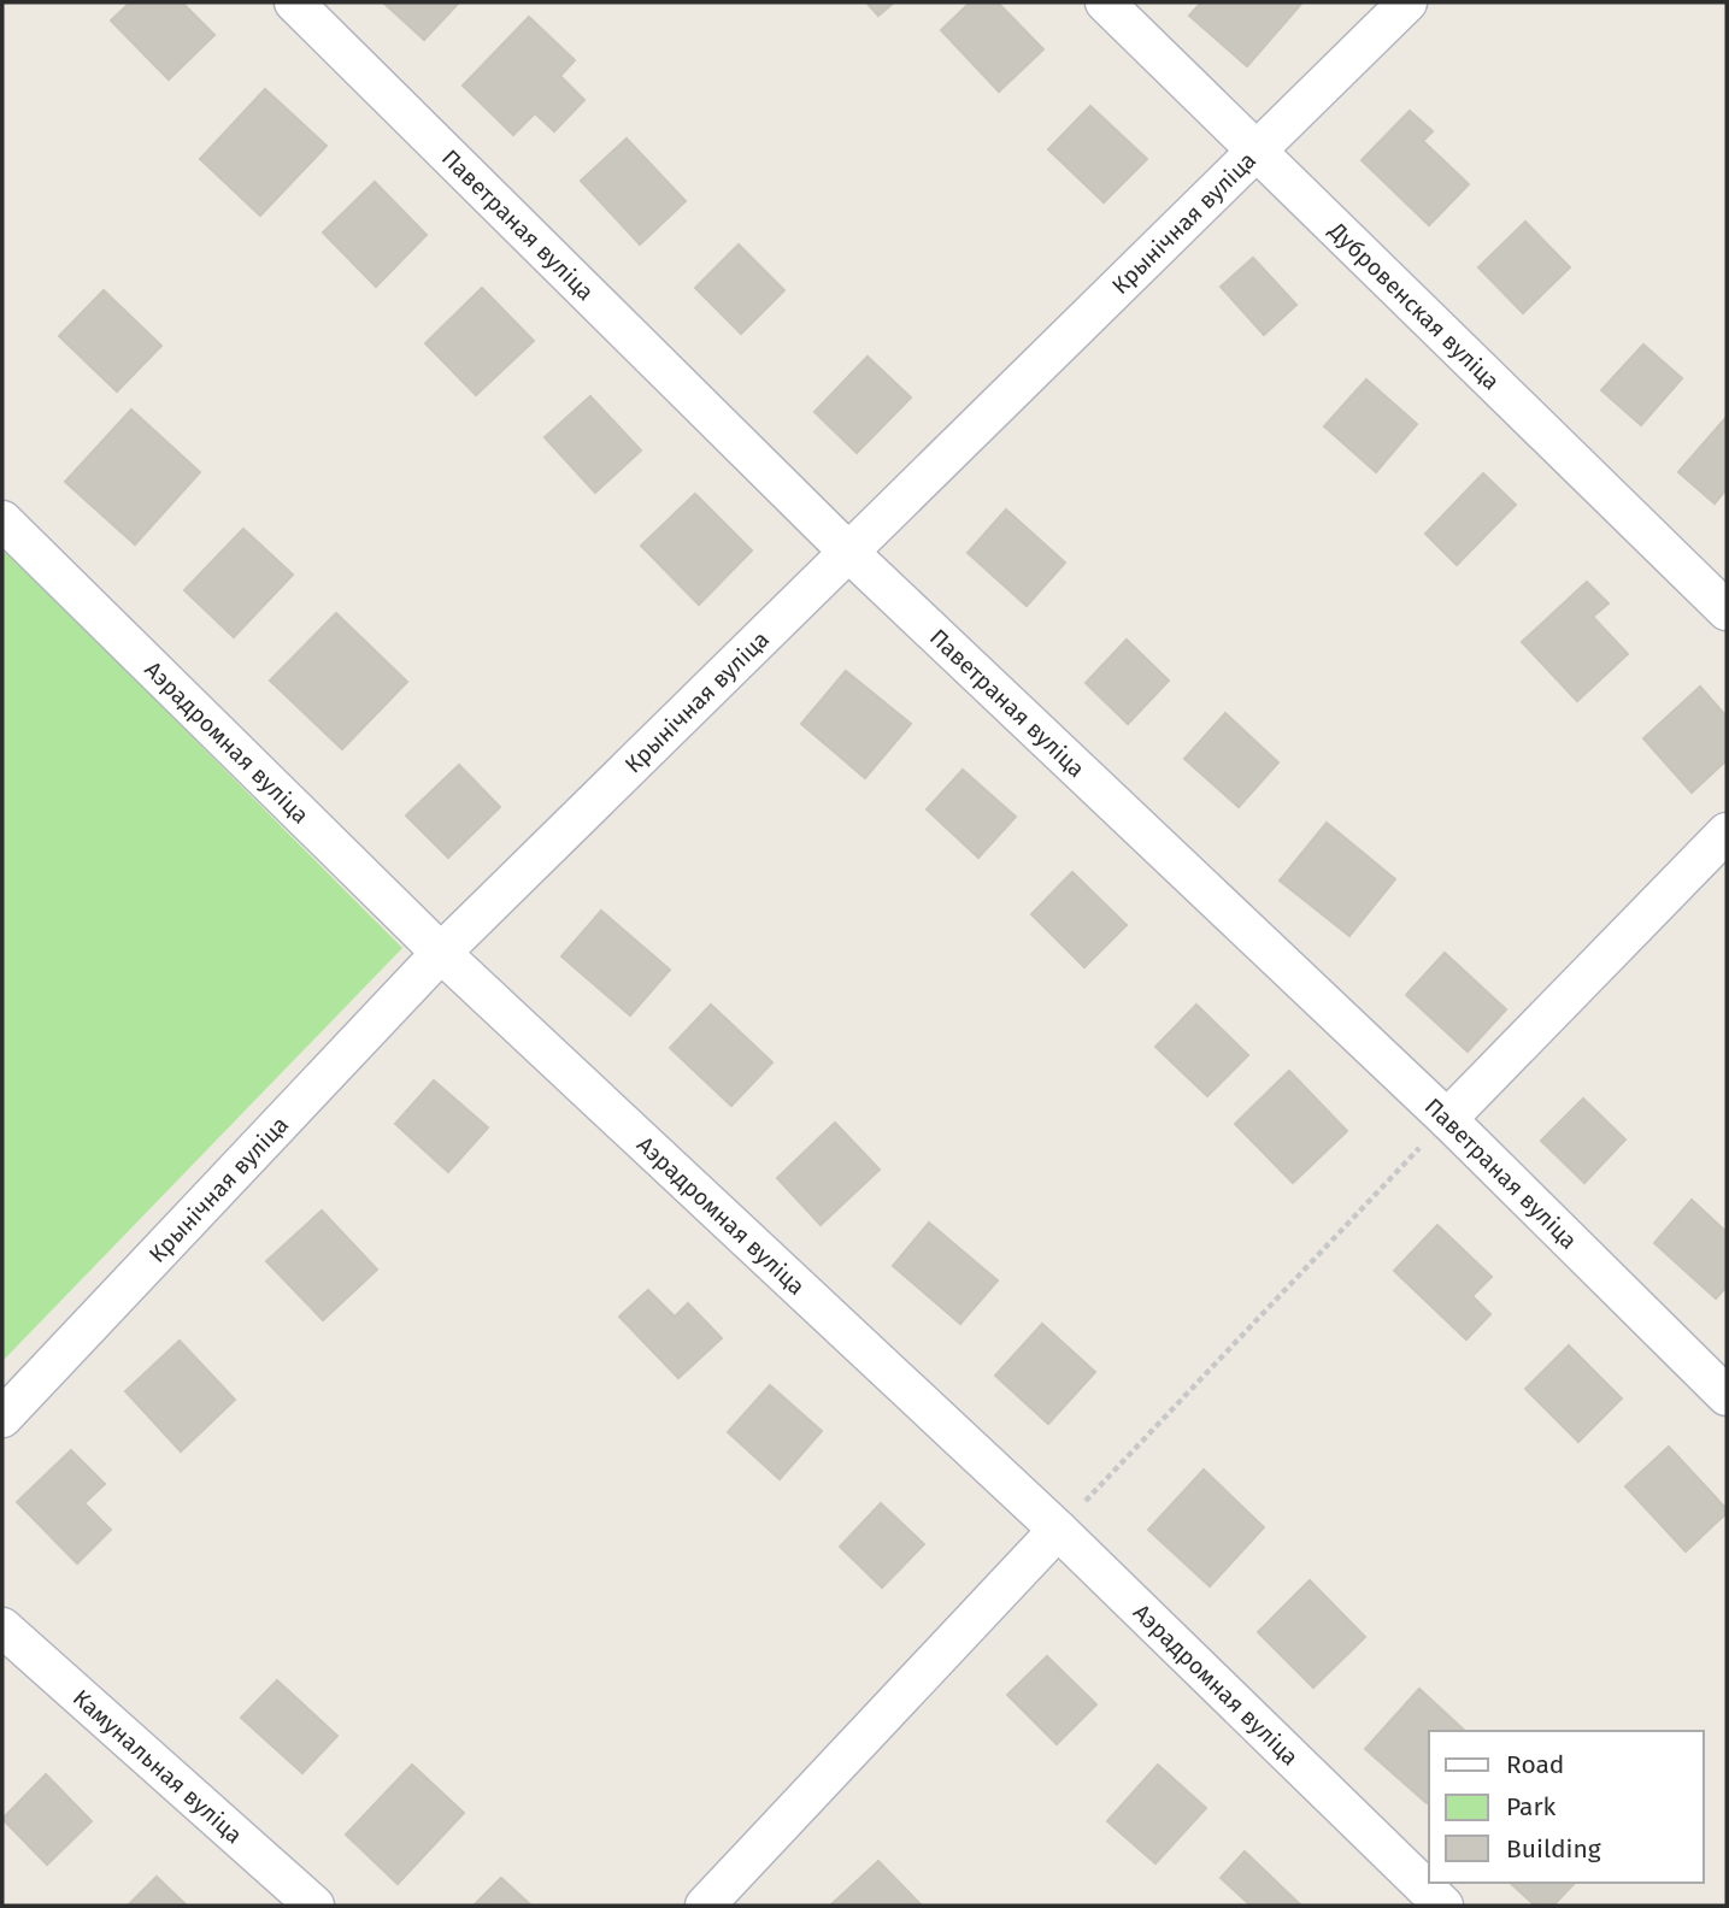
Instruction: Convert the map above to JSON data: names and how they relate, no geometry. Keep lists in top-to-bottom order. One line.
{"streets":{"street":["Крынічная вуліца","Паветраная вуліца","Дубровенская вуліца","Аэрадромная вуліца","Камунальная вуліца"]},"crossings":[["Крынічная вуліца","Паветраная вуліца"],["Крынічная вуліца","Дубровенская вуліца"],["Крынічная вуліца","Аэрадромная вуліца"]],"legend":["Road","Park","Building"]}
